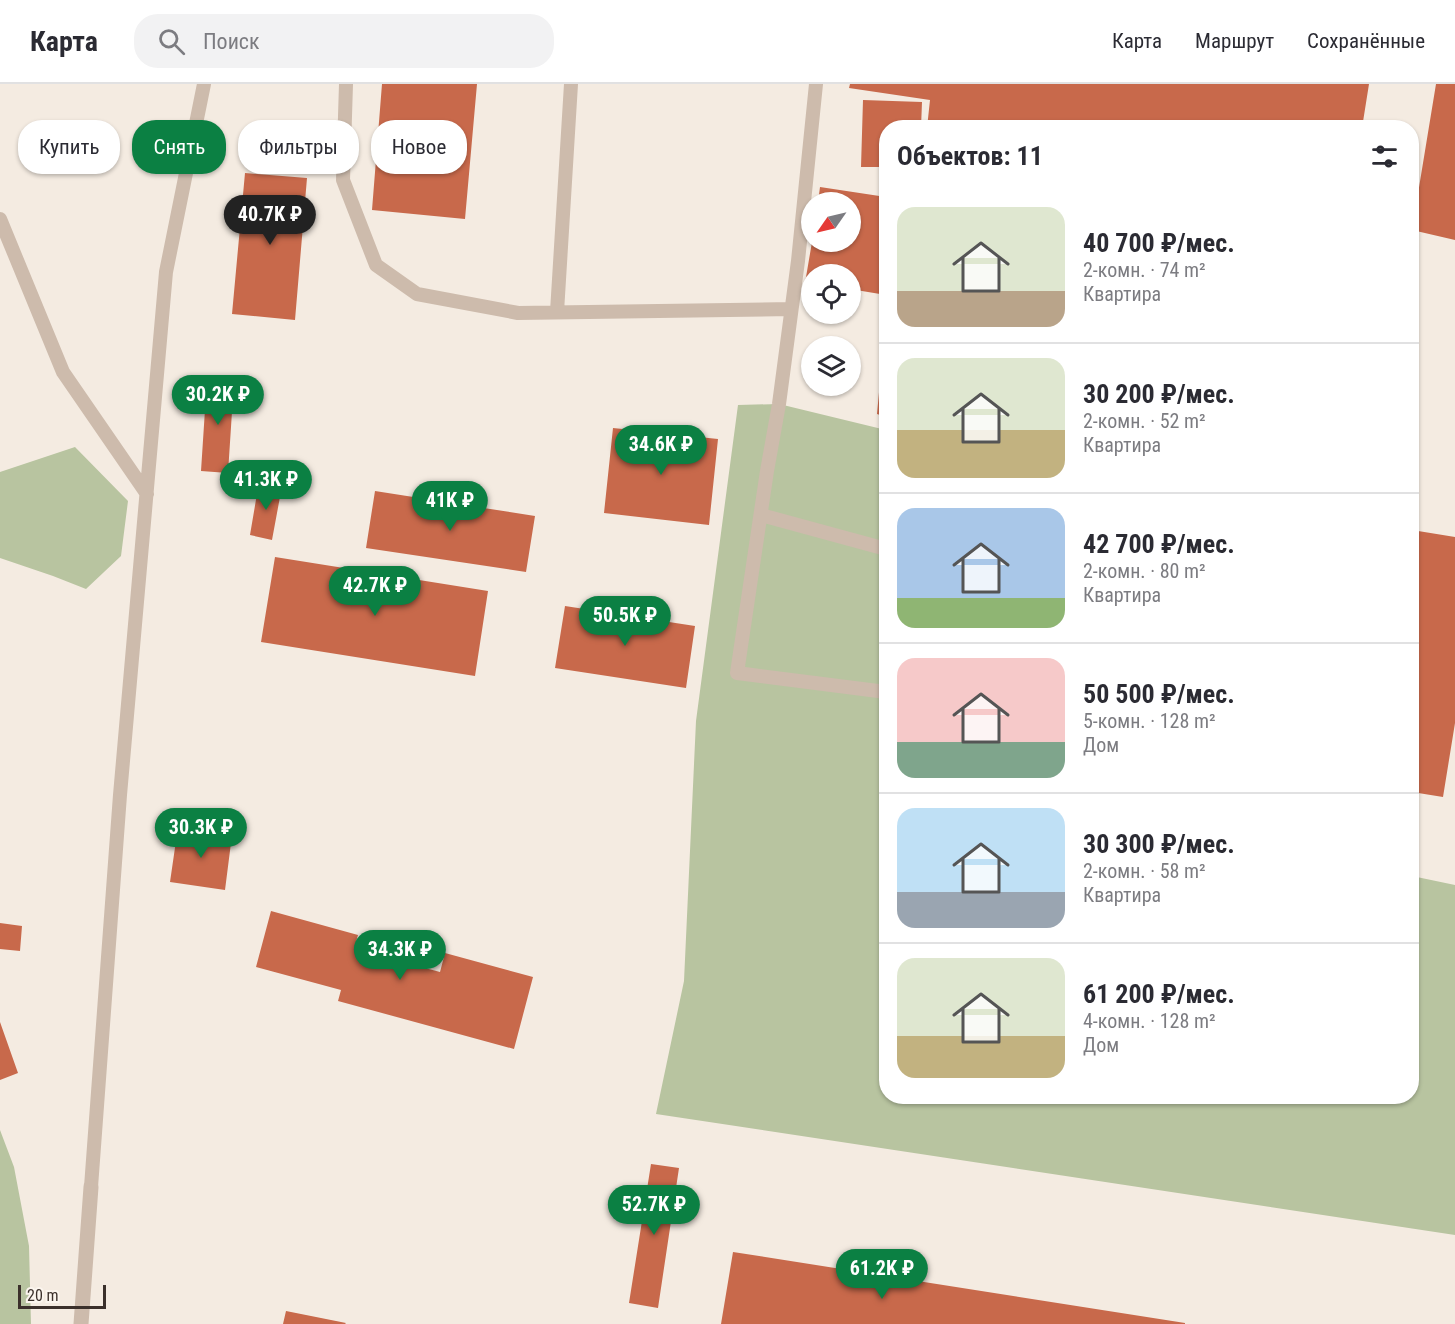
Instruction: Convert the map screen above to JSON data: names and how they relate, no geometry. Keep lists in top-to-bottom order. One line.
{"scale_bar":"20 m","north":"bottom left","page":{"header":"Карта","search":"Поиск","nav":["Карта","Маршрут","Сохранённые"],"chip":["Купить","Снять","Фильтры","Новое"],"heading":"Объектов: 11","list":[{"name":"40 700 ₽/мес.","note":"2-комн. · 74 m² · Квартира"},{"name":"30 200 ₽/мес.","note":"2-комн. · 52 m² · Квартира"},{"name":"42 700 ₽/мес.","note":"2-комн. · 80 m² · Квартира"},{"name":"50 500 ₽/мес.","note":"5-комн. · 128 m² · Дом"},{"name":"30 300 ₽/мес.","note":"2-комн. · 58 m² · Квартира"},{"name":"61 200 ₽/мес.","note":"4-комн. · 128 m² · Дом"}],"price":["40.7K ₽","30.2K ₽","34.6K ₽","41.3K ₽","41K ₽","42.7K ₽","50.5K ₽","30.3K ₽","34.3K ₽","52.7K ₽","61.2K ₽"],"scale":"20 m"}}
